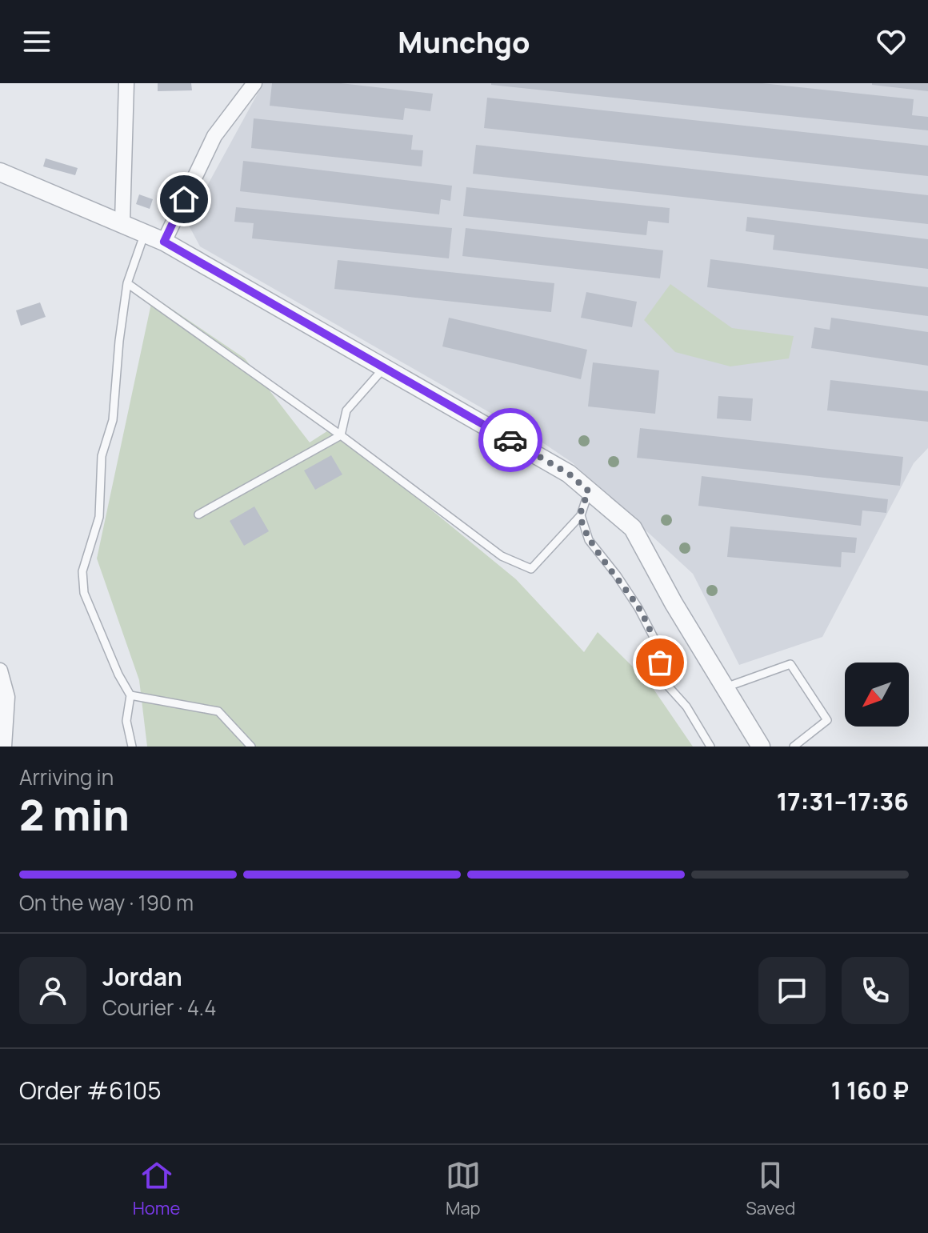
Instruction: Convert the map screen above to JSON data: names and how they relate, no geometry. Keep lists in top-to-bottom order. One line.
{"north":"bottom left","page":{"header":"Munchgo","heading":["2 min","Arriving in","17:31–17:36"],"panel":["Jordan","Courier · 4.4","Order #6105","1 160 ₽"],"bar":"On the way · 190 m","tabs":["Home","Map","Saved"]}}
